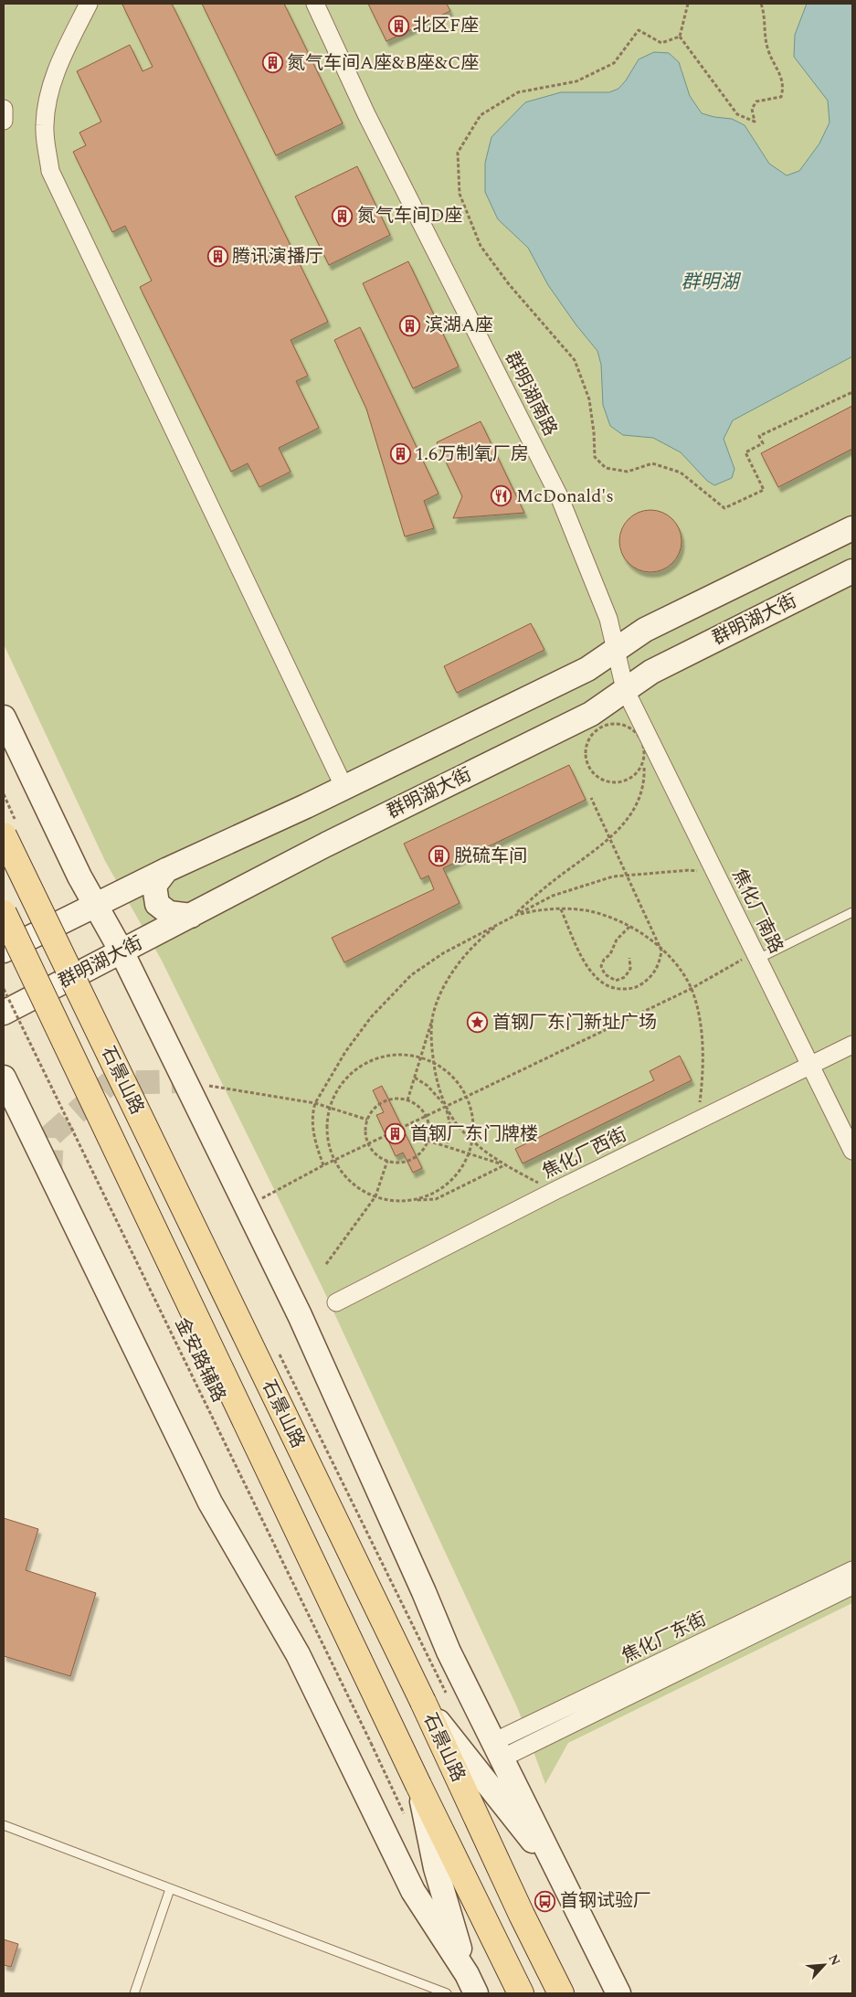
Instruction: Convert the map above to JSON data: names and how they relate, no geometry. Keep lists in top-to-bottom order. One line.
{"streets":{"main road":["石景山路"],"street":["群明湖南路","群明湖大街","焦化厂南路","焦化厂西街","焦化厂东街"],"path":["金安路辅路"]},"crossings":[["群明湖南路","群明湖大街"],["群明湖南路","焦化厂南路"],["群明湖大街","焦化厂南路"],["焦化厂南路","焦化厂西街"]],"water":["群明湖"],"places":{"building":["北区F座","氮气车间A座&B座&C座","氮气车间D座","腾讯演播厅","滨湖A座","1.6万制氧厂房","脱硫车间","首钢厂东门牌楼"],"restaurant":["McDonald's"],"place":["首钢厂东门新址广场"],"bus stop":["首钢试验厂"]},"north":"top right"}
